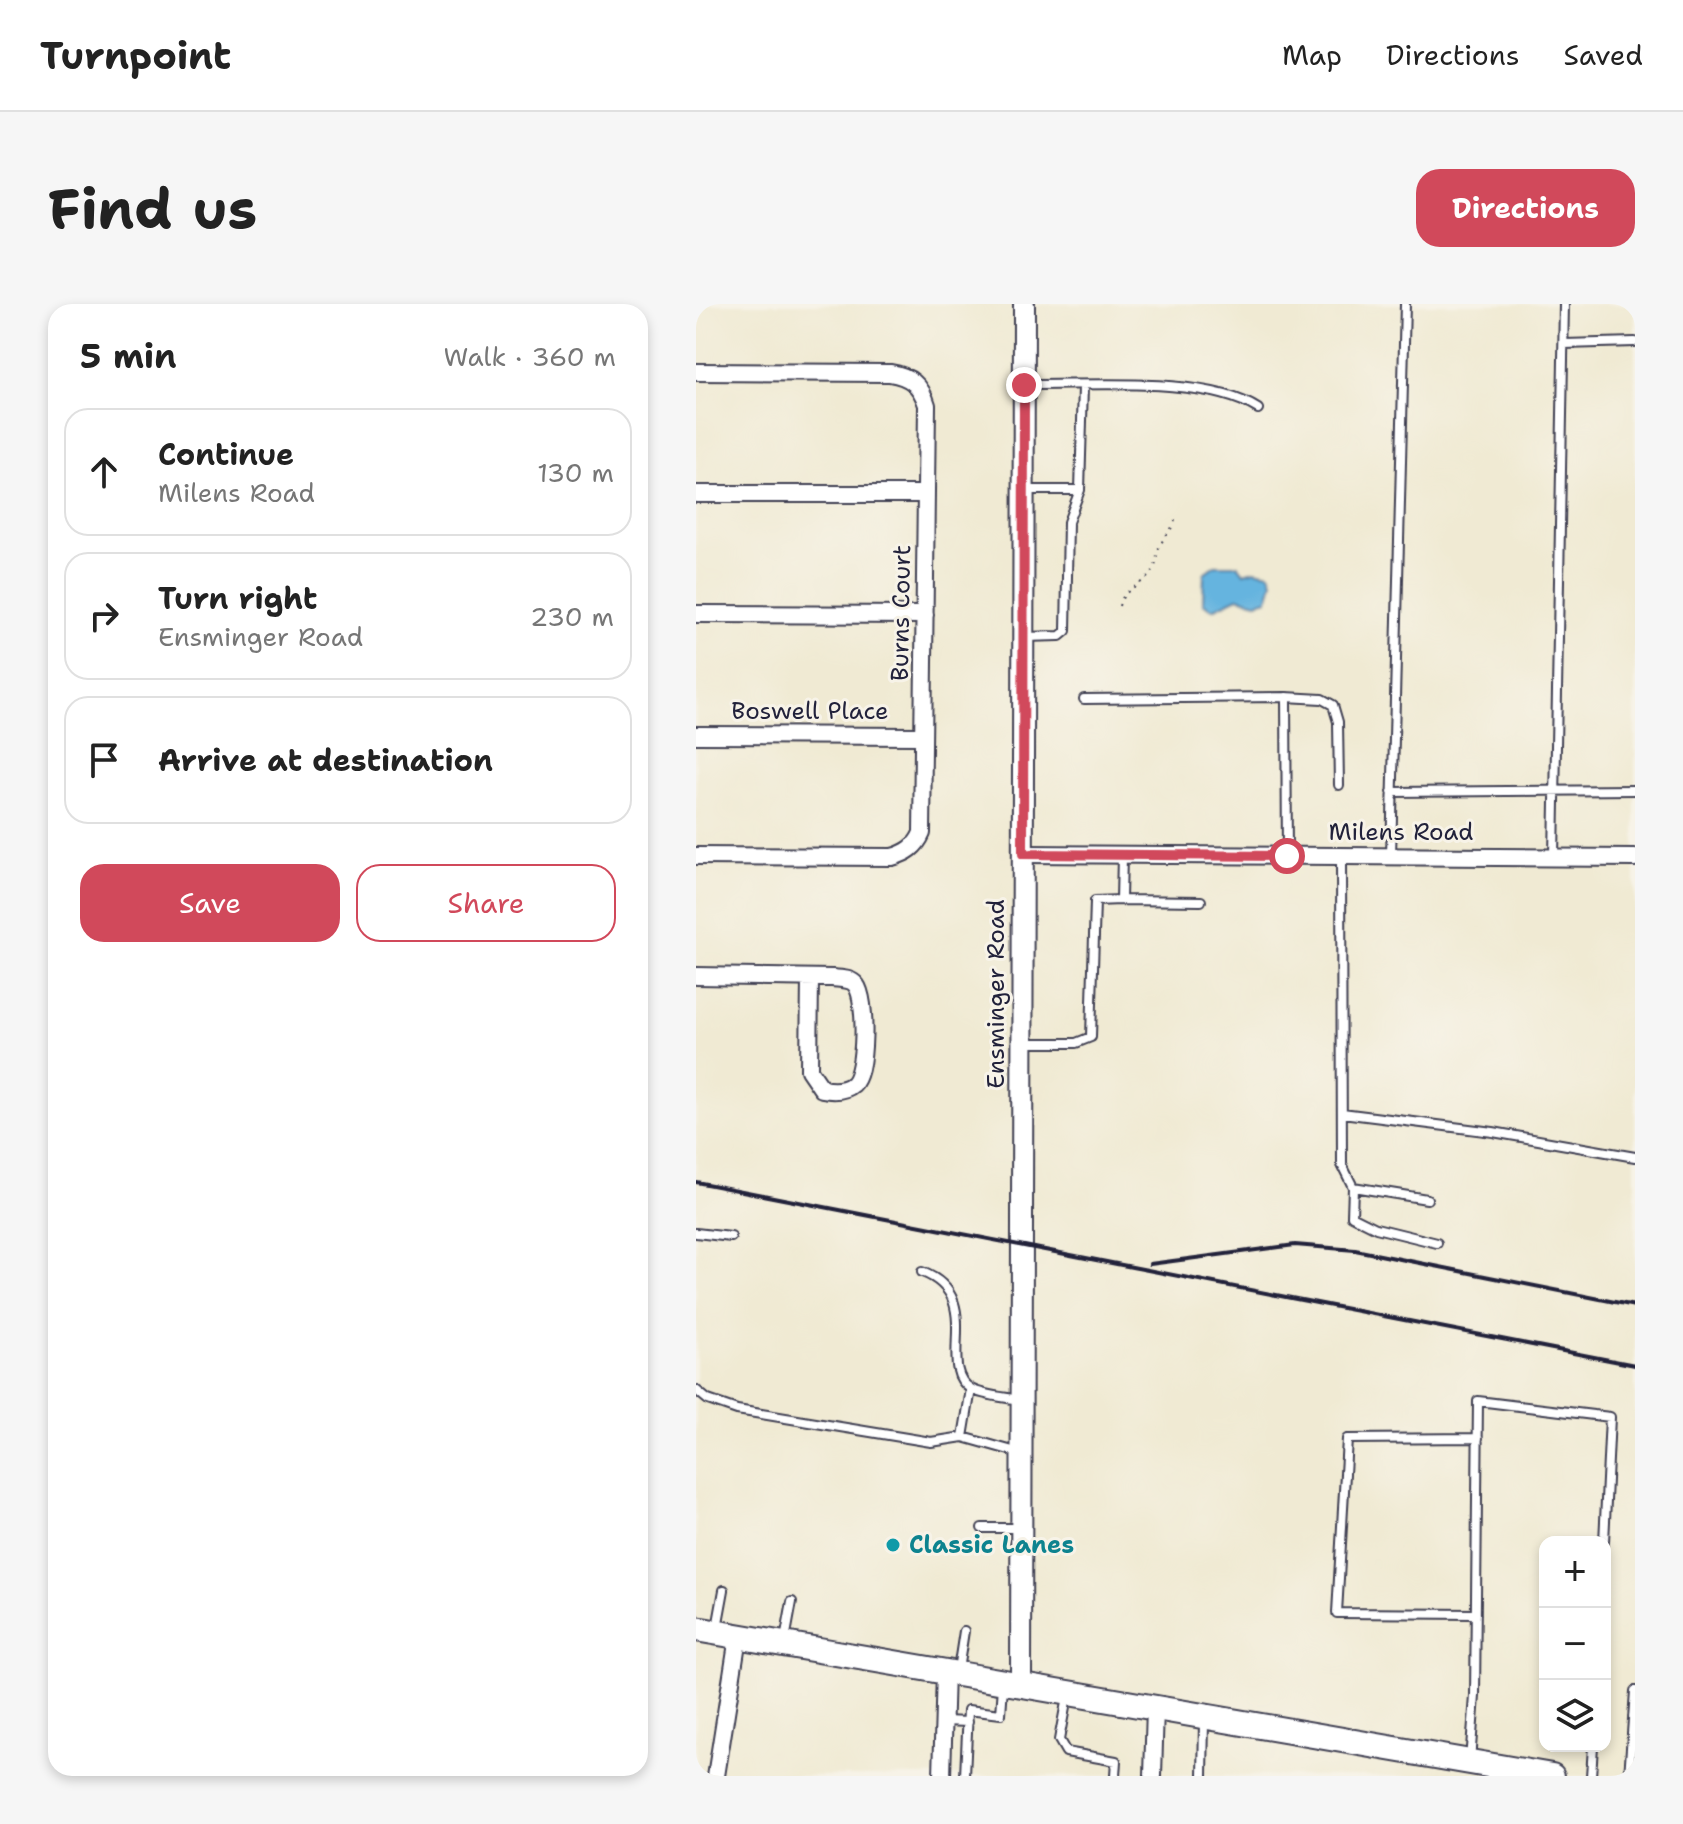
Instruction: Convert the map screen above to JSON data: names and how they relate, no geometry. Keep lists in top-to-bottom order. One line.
{"streets":{"street":["Burns Court","Boswell Place","Milens Road","Ensminger Road"]},"crossings":[["Burns Court","Boswell Place"],["Milens Road","Ensminger Road"]],"places":["Classic Lanes"],"page":{"header":"Turnpoint","nav":["Map","Directions","Saved"],"buttons":["Directions",["Save","Share"]],"title":"Find us","heading":["5 min","Walk · 360 m"],"list":[["Continue","Milens Road","130 m"],["Turn right","Ensminger Road","230 m"],"Arrive at destination"],"map_buttons":["+","−"]}}
